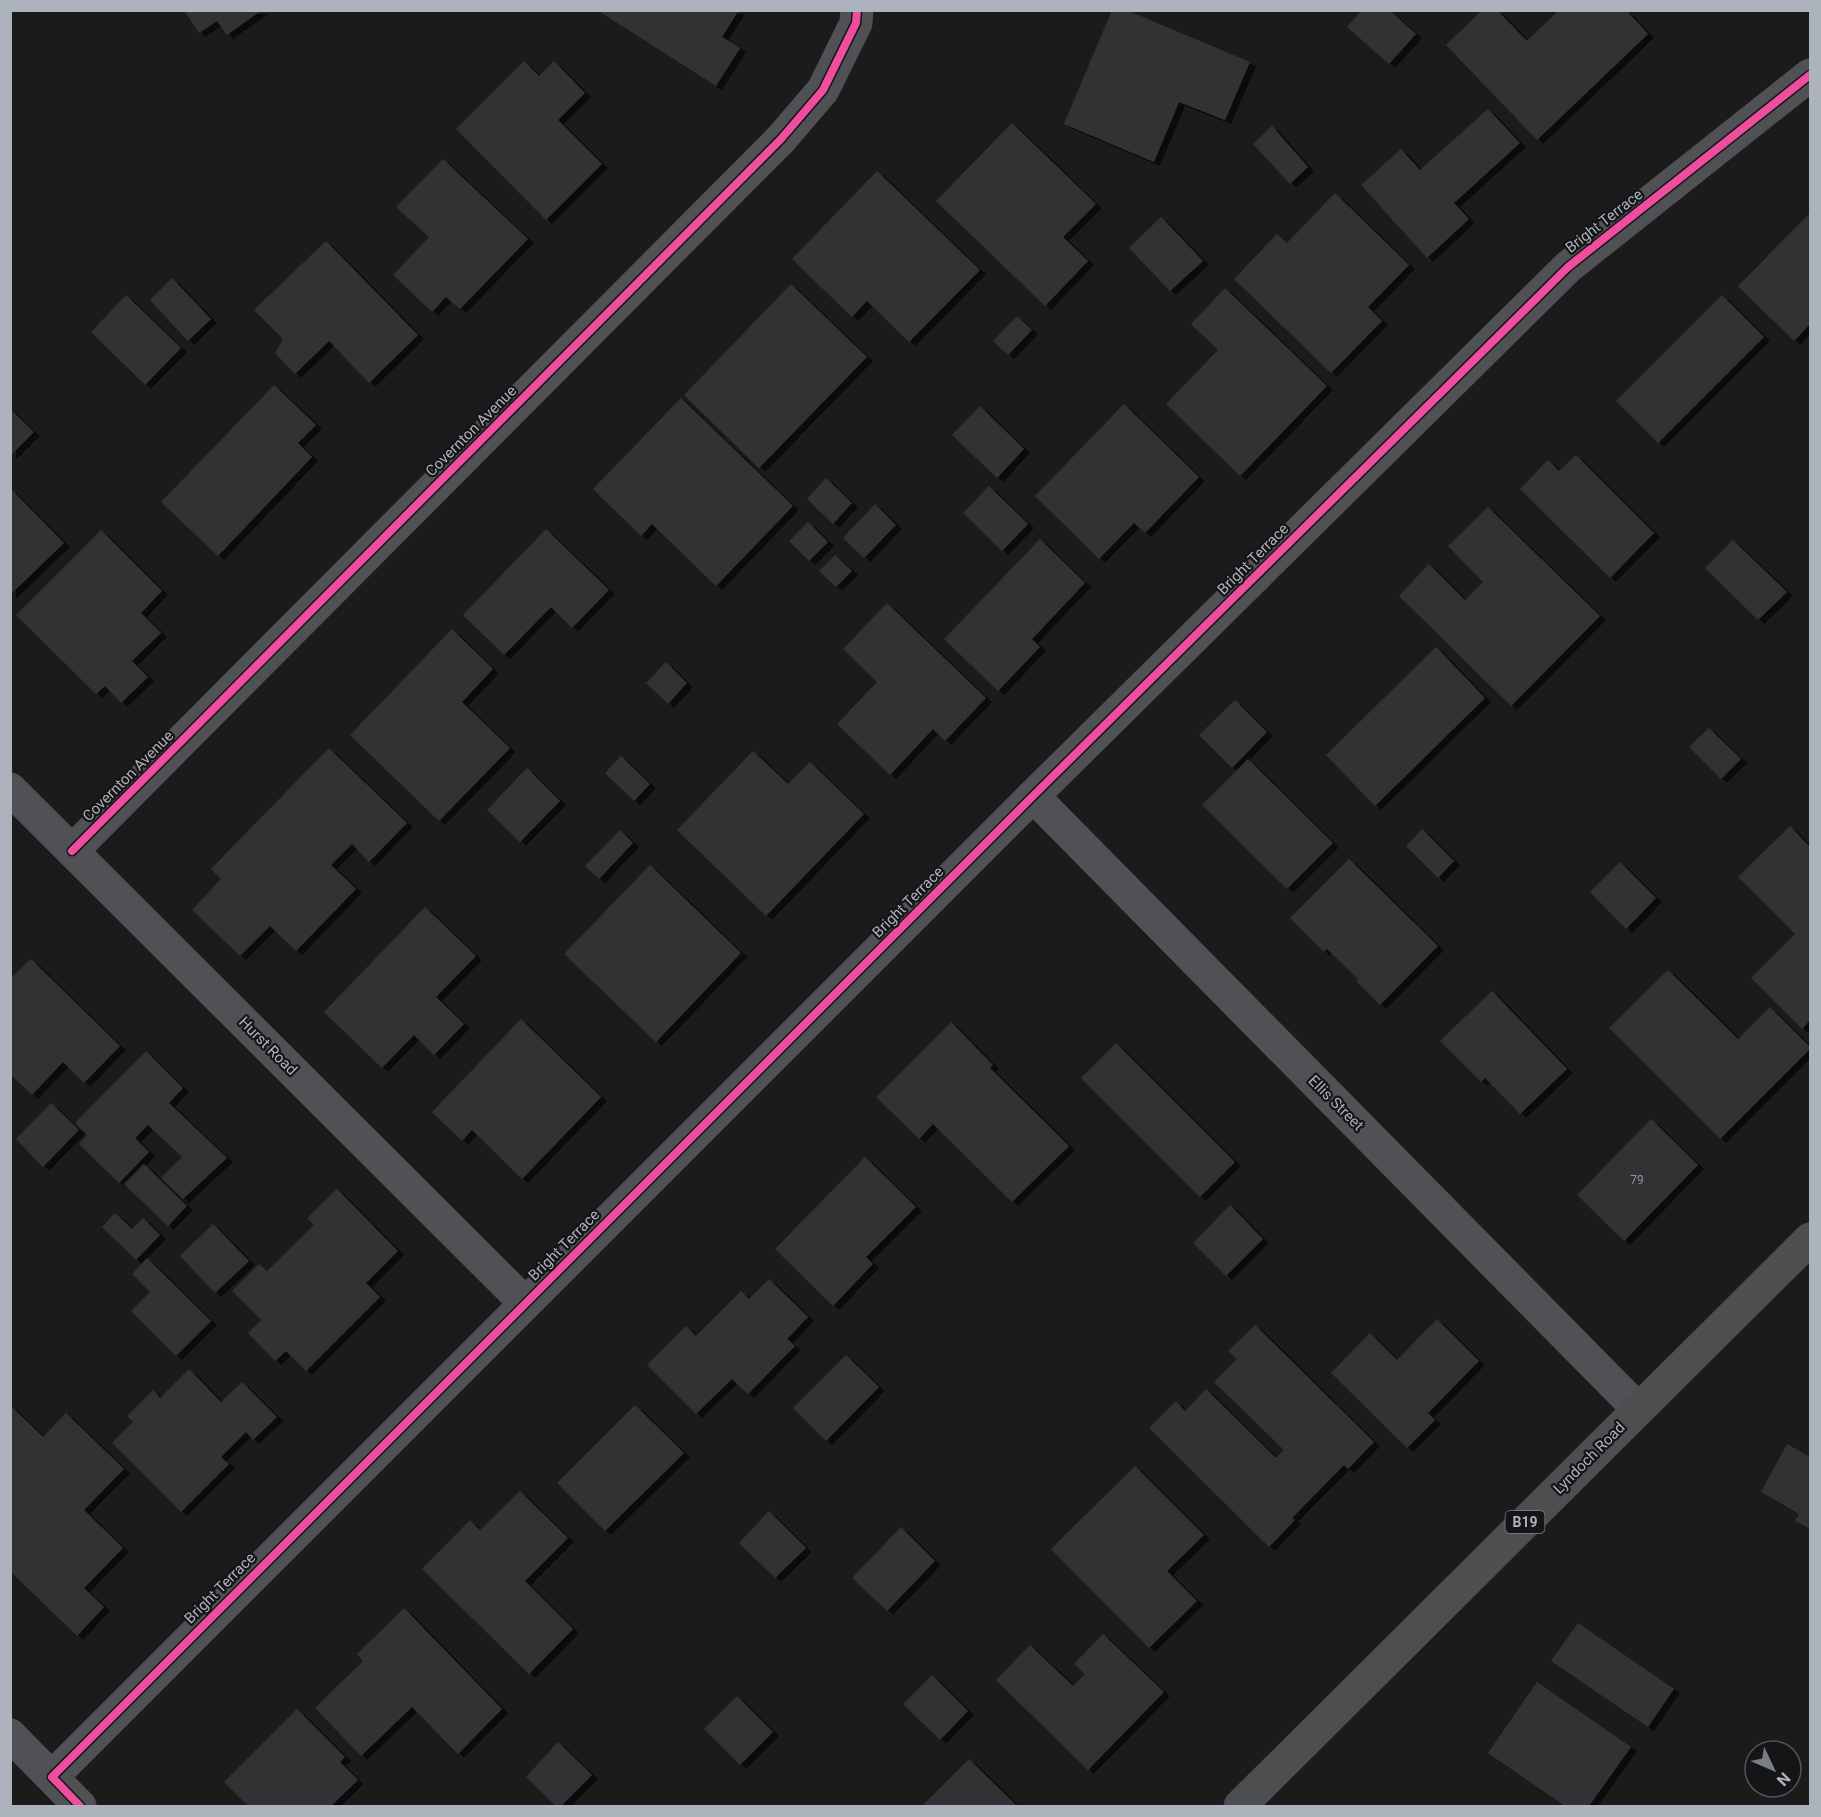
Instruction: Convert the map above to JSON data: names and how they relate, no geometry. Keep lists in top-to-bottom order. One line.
{"streets":{"main road":["Lyndoch Road","B19"],"street":["Bright Terrace","Covernton Avenue","Hurst Road","Ellis Street"]},"crossings":[["Bright Terrace","Hurst Road"],["Bright Terrace","Ellis Street"],["Covernton Avenue","Hurst Road"],["Ellis Street","Lyndoch Road"]],"house_numbers":["79"],"north":"bottom right"}
